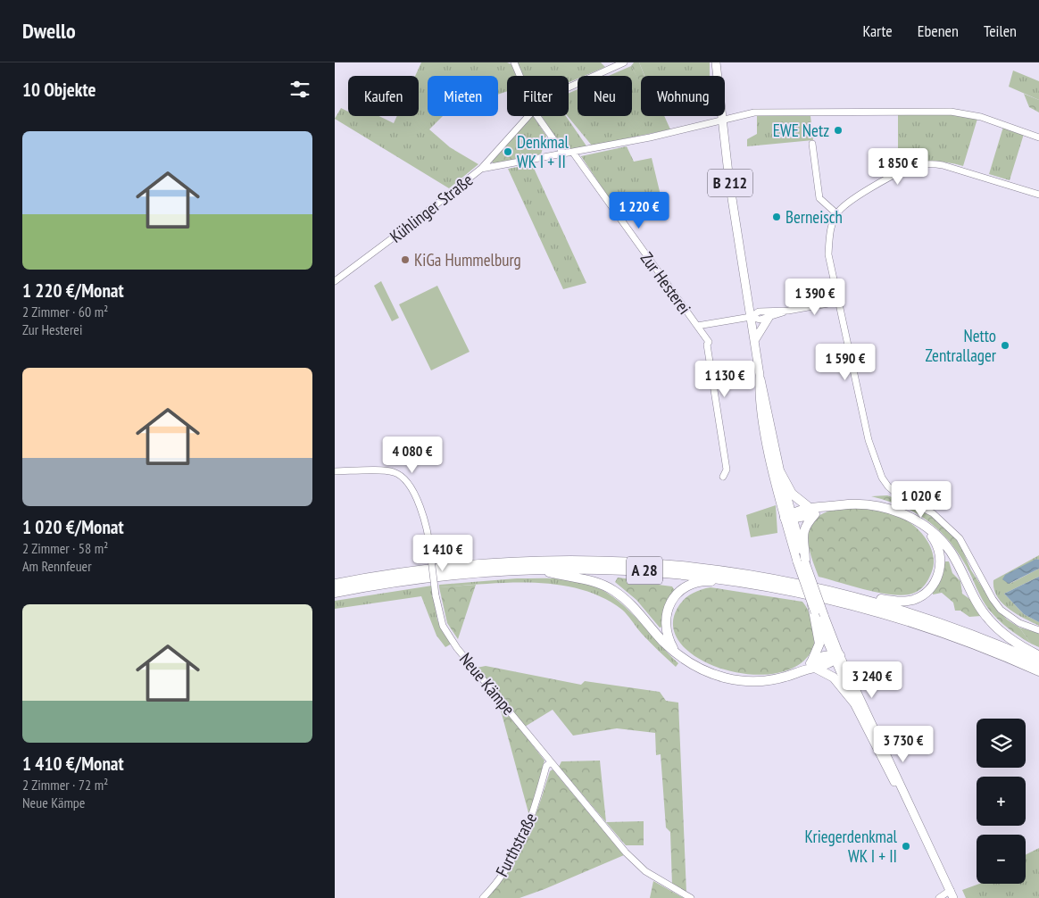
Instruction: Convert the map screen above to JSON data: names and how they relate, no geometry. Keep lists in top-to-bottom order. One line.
{"streets":{"highway":["A 28"],"main road":["B 212"],"street":["Kühlinger Straße","Zur Hesterei","Neue Kämpe","Furthstraße"]},"crossings":[["B 212","Kühlinger Straße"],["B 212","Zur Hesterei"],["Kühlinger Straße","Zur Hesterei"],["Neue Kämpe","Furthstraße"]],"places":["EWE Netz","Denkmal WK I + II","Berneisch","KiGa Hummelburg","Netto Zentrallager","Kriegerdenkmal WK I + II"],"page":{"header":"Dwello","nav":["Karte","Ebenen","Teilen"],"heading":"10 Objekte","chip":["Kaufen","Mieten","Filter","Neu","Wohnung"],"list":[{"name":"1 220 €/Monat","note":"2 Zimmer · 60 m² · Zur Hesterei"},{"name":"1 020 €/Monat","note":"2 Zimmer · 58 m² · Am Rennfeuer"},{"name":"1 410 €/Monat","note":"2 Zimmer · 72 m² · Neue Kämpe"}],"price":["1 850 €","1 220 €","1 390 €","1 590 €","1 130 €","4 080 €","1 020 €","1 410 €","3 240 €","3 730 €"],"map_buttons":["+","−"]}}
